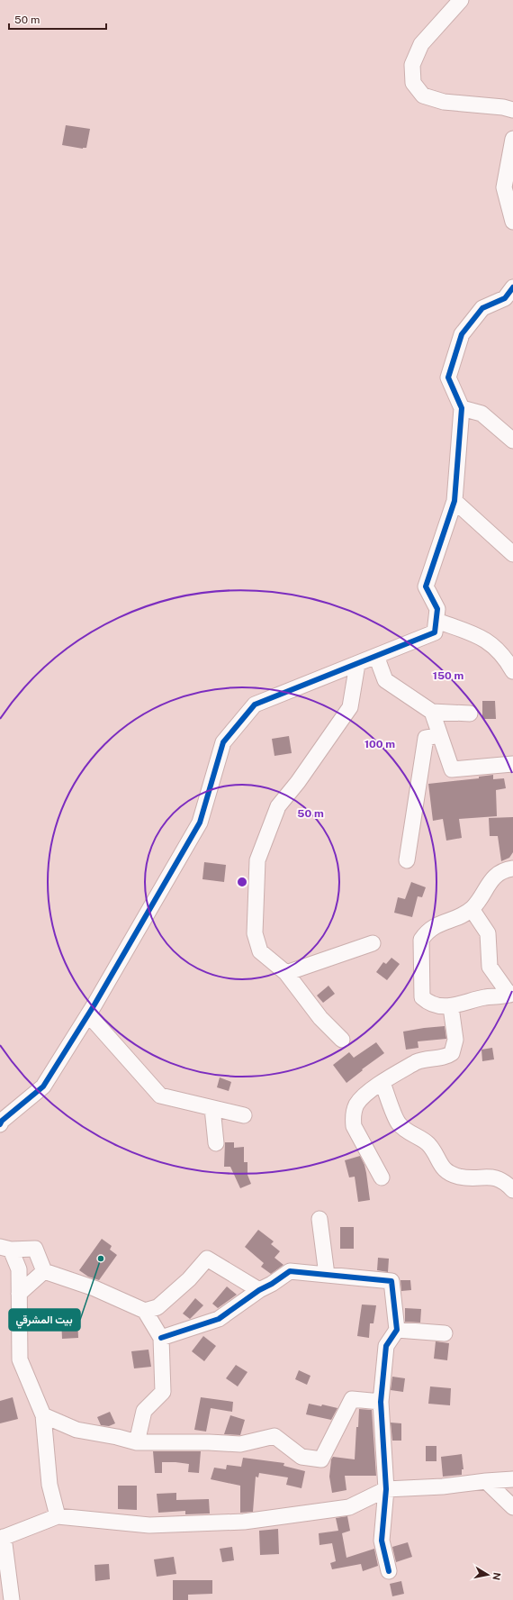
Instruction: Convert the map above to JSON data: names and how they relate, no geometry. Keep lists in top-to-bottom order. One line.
{"places":["بيت المشرقي"],"scale_bar":"50 m","north":"right","rings":["150 m","100 m","50 m"]}
